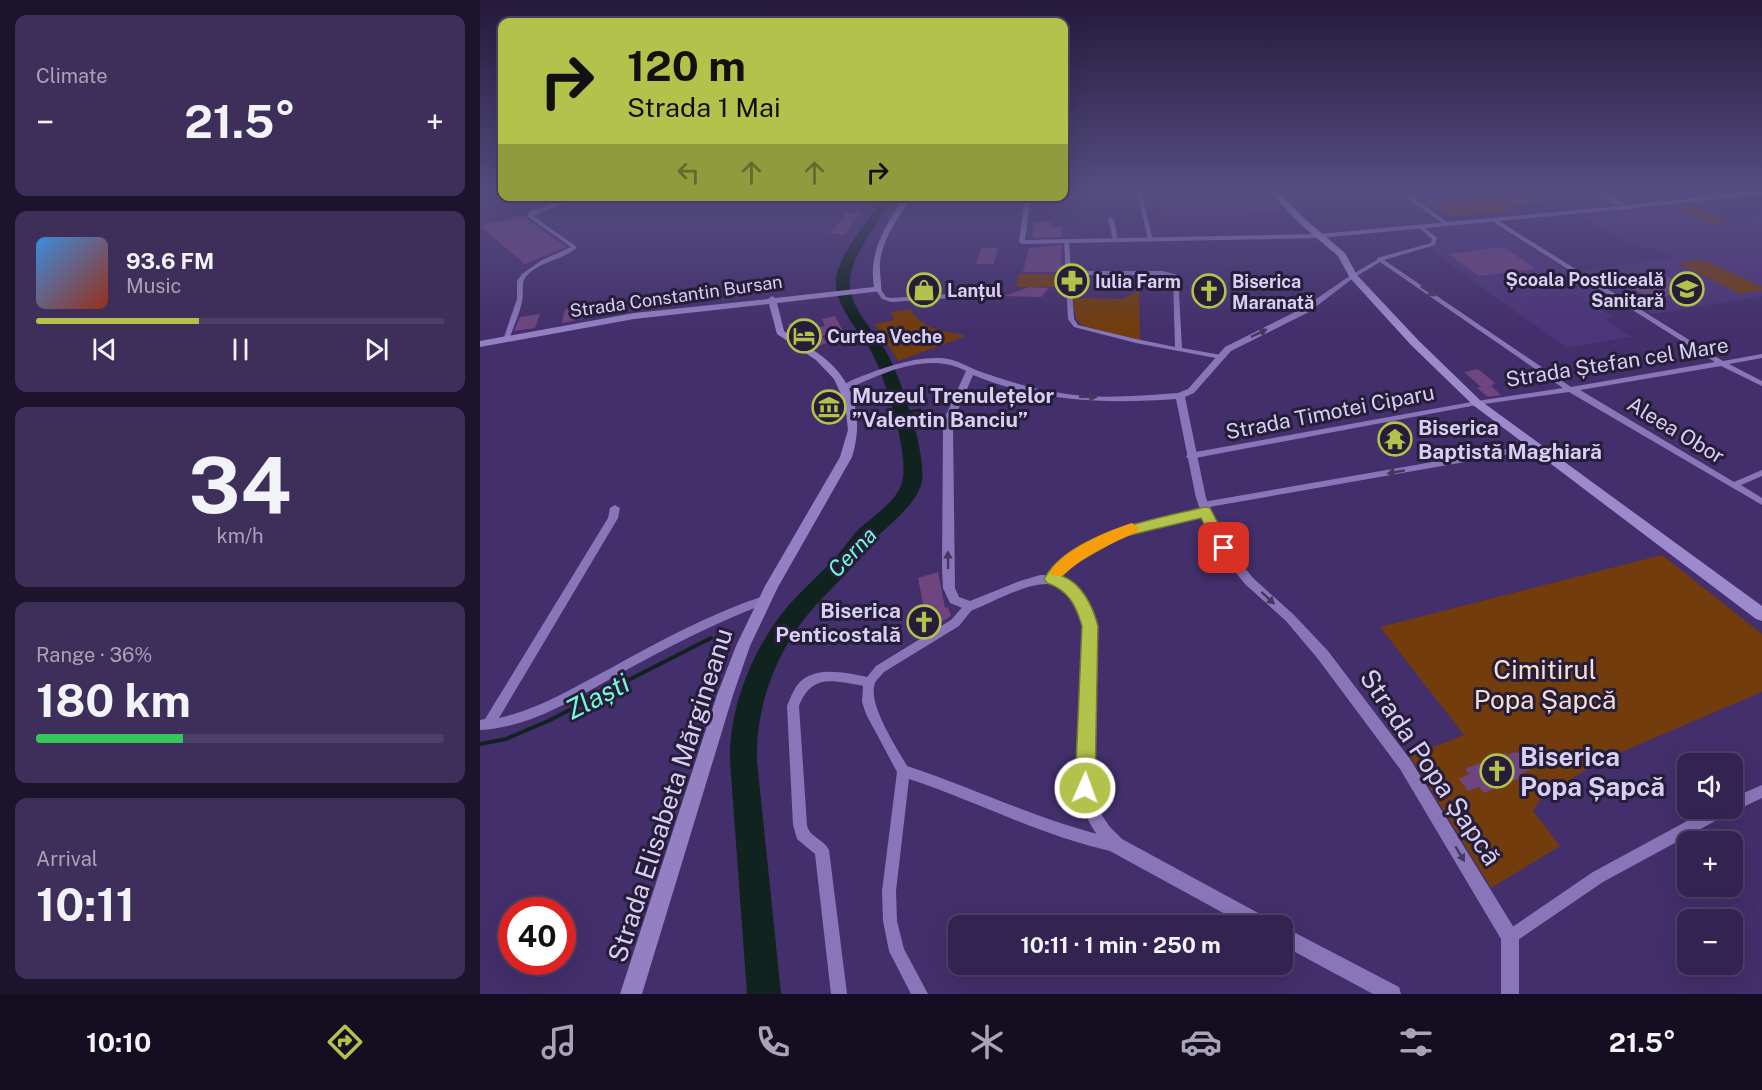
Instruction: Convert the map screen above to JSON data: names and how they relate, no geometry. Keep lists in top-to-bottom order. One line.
{"streets":{"main road":["Strada Constantin Bursan","Strada Elisabeta Mărgineanu"],"street":["Strada Ștefan cel Mare","Strada Timotei Ciparu","Aleea Obor","Strada Popa Șapcă"]},"crossings":[["Strada Ștefan cel Mare","Strada Timotei Ciparu"],["Strada Ștefan cel Mare","Aleea Obor"],["Strada Timotei Ciparu","Strada Popa Șapcă"]],"one_way":["Aleea Obor","Strada Popa Șapcă"],"water":["Cerna","Zlaști"],"parks":["Cimitirul Popa Șapcă"],"places":{"pharmacy":["Iulia Farm"],"school or university":["Școala Postliceală Sanitară"],"shop":["Lanțul"],"church":["Biserica Maranată","Biserica Penticostală","Biserica Popa Șapcă"],"hotel":["Curtea Veche"],"museum":["Muzeul Trenulețelor ”Valentin Banciu”"],"temple":["Biserica Baptistă Maghiară"]},"page":{"tile":["Climate",["34","km/h"],["Range · 36%","180 km"],["Arrival","10:11"]],"turn":["120 m","Strada 1 Mai"],"heat":["−","21.5°","+"],"song":["93.6 FM","Music"],"map_buttons":["+","−"],"limit":"40","trip":"10:11 · 1 min · 250 m","tabs":["10:10","21.5°"]}}
